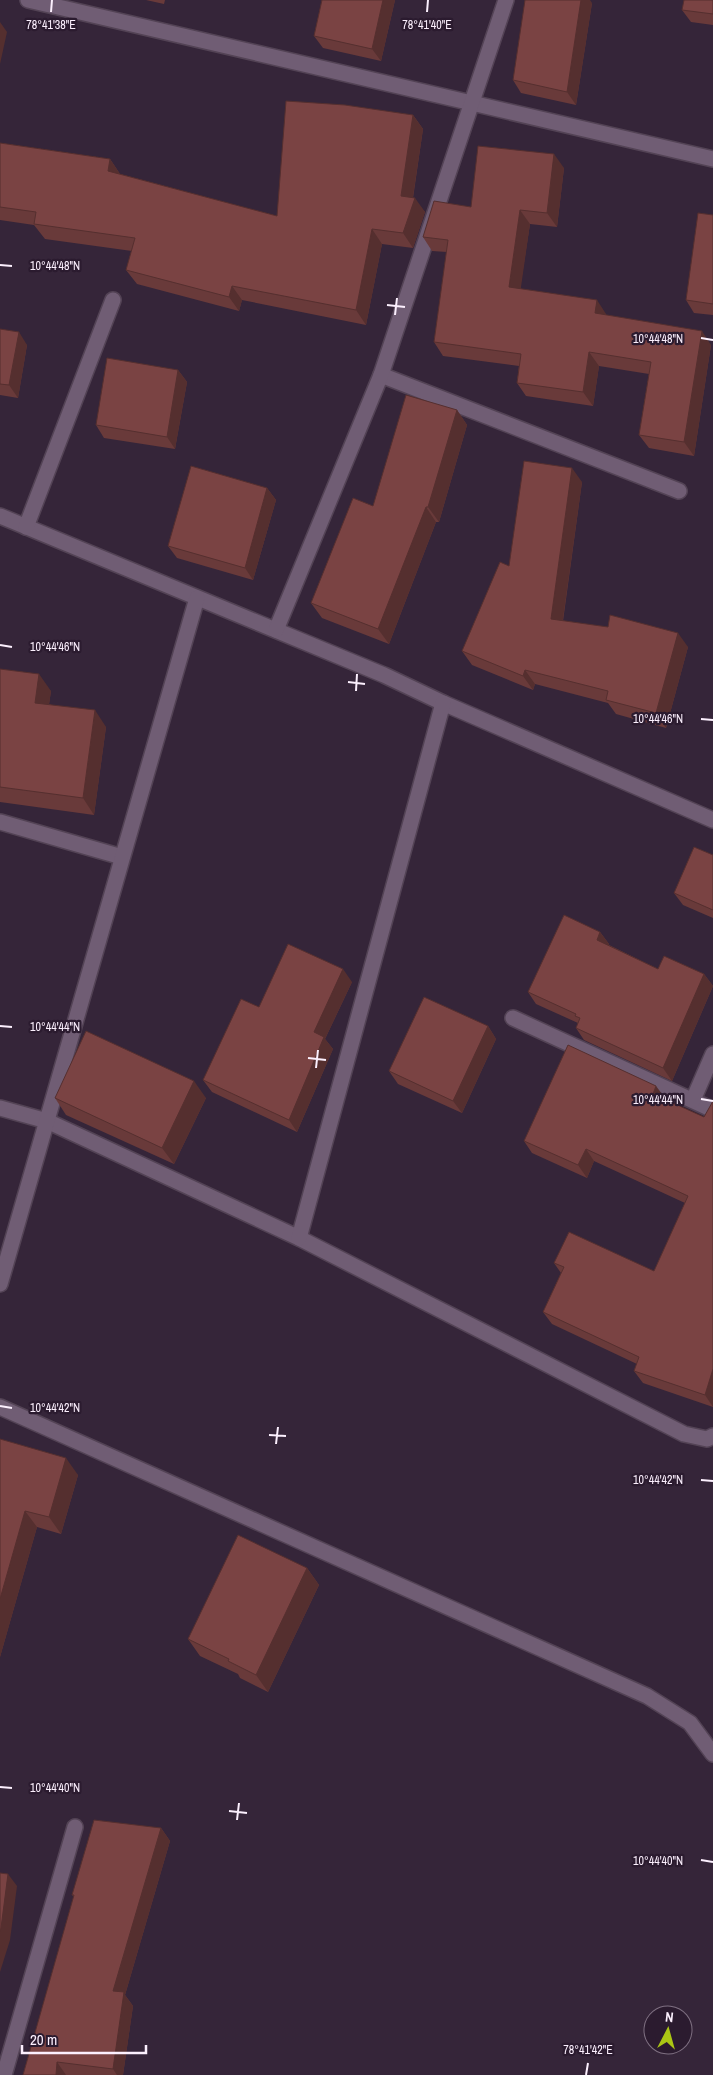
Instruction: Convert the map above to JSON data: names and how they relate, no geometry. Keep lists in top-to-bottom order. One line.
{"scale_bar":"20 m","north":"top","coordinates":["78°41'38\"E","78°41'40\"E","10°44'48\"N","10°44'46\"N","10°44'44\"N","10°44'42\"N","10°44'40\"N","78°41'42\"E"]}
